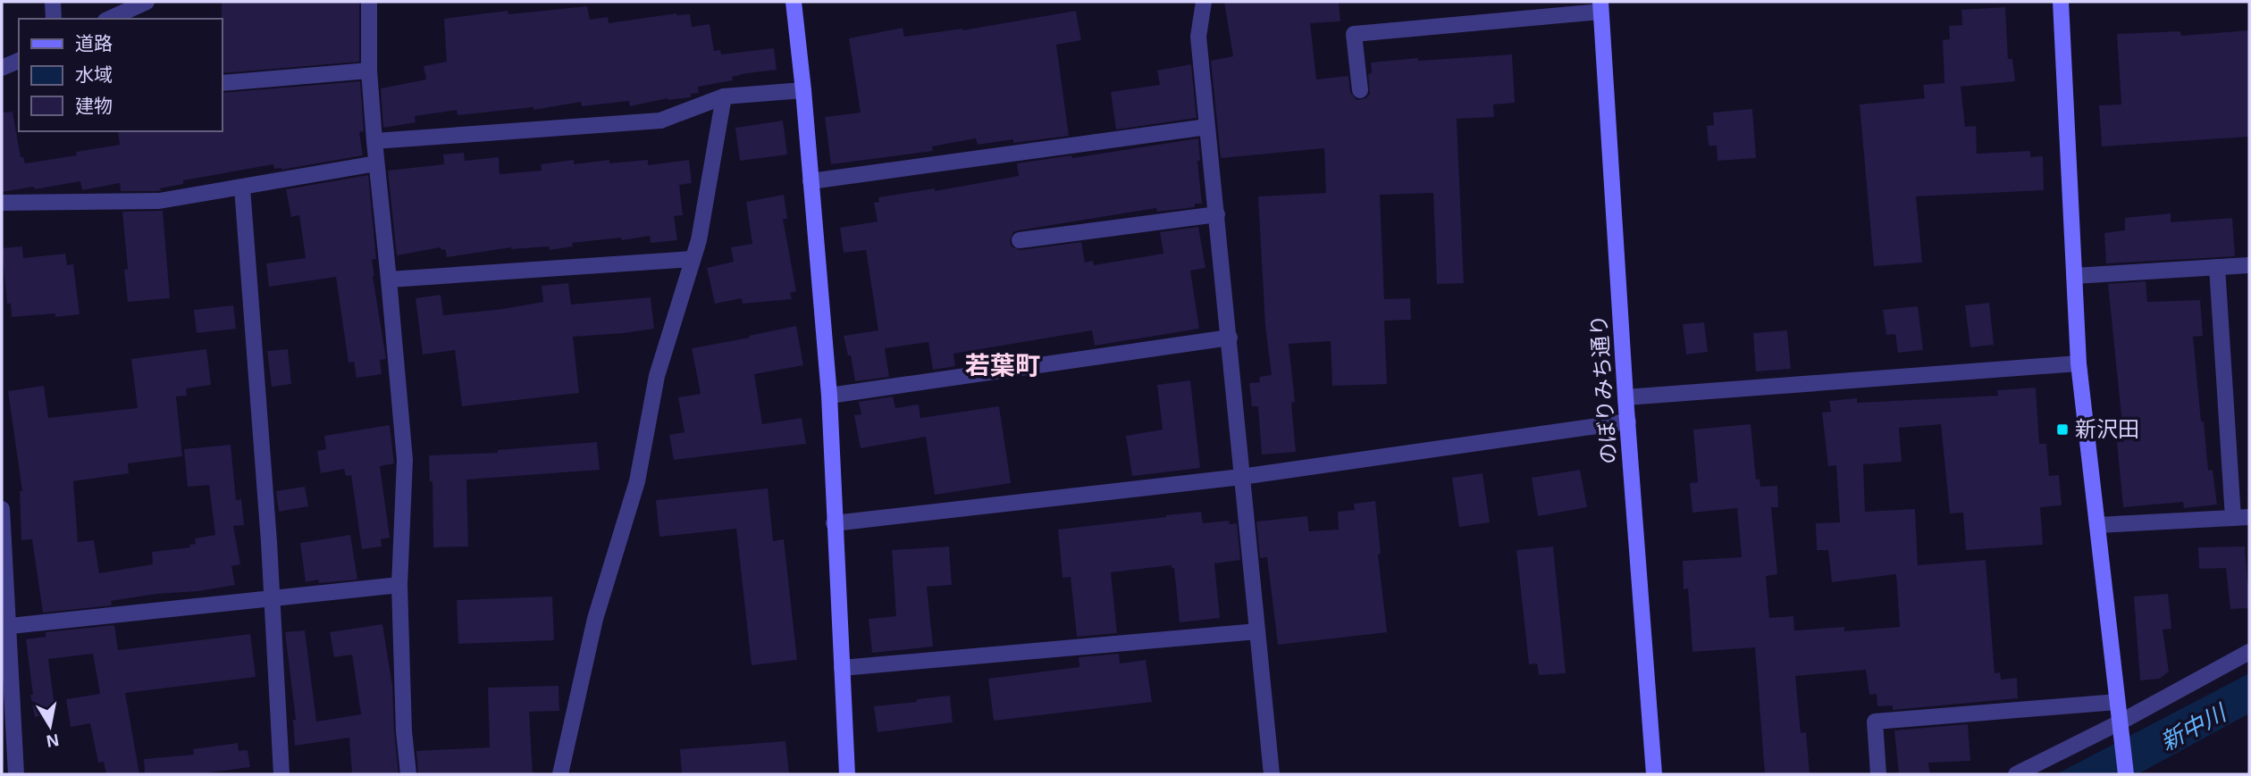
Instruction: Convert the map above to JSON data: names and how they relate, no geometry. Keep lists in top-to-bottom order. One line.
{"streets":{"street":["のぼりみち通り"]},"districts":["若葉町"],"water":["新中川"],"places":{"transit":["新沢田"]},"legend":["道路","水域","建物"],"north":"bottom"}
